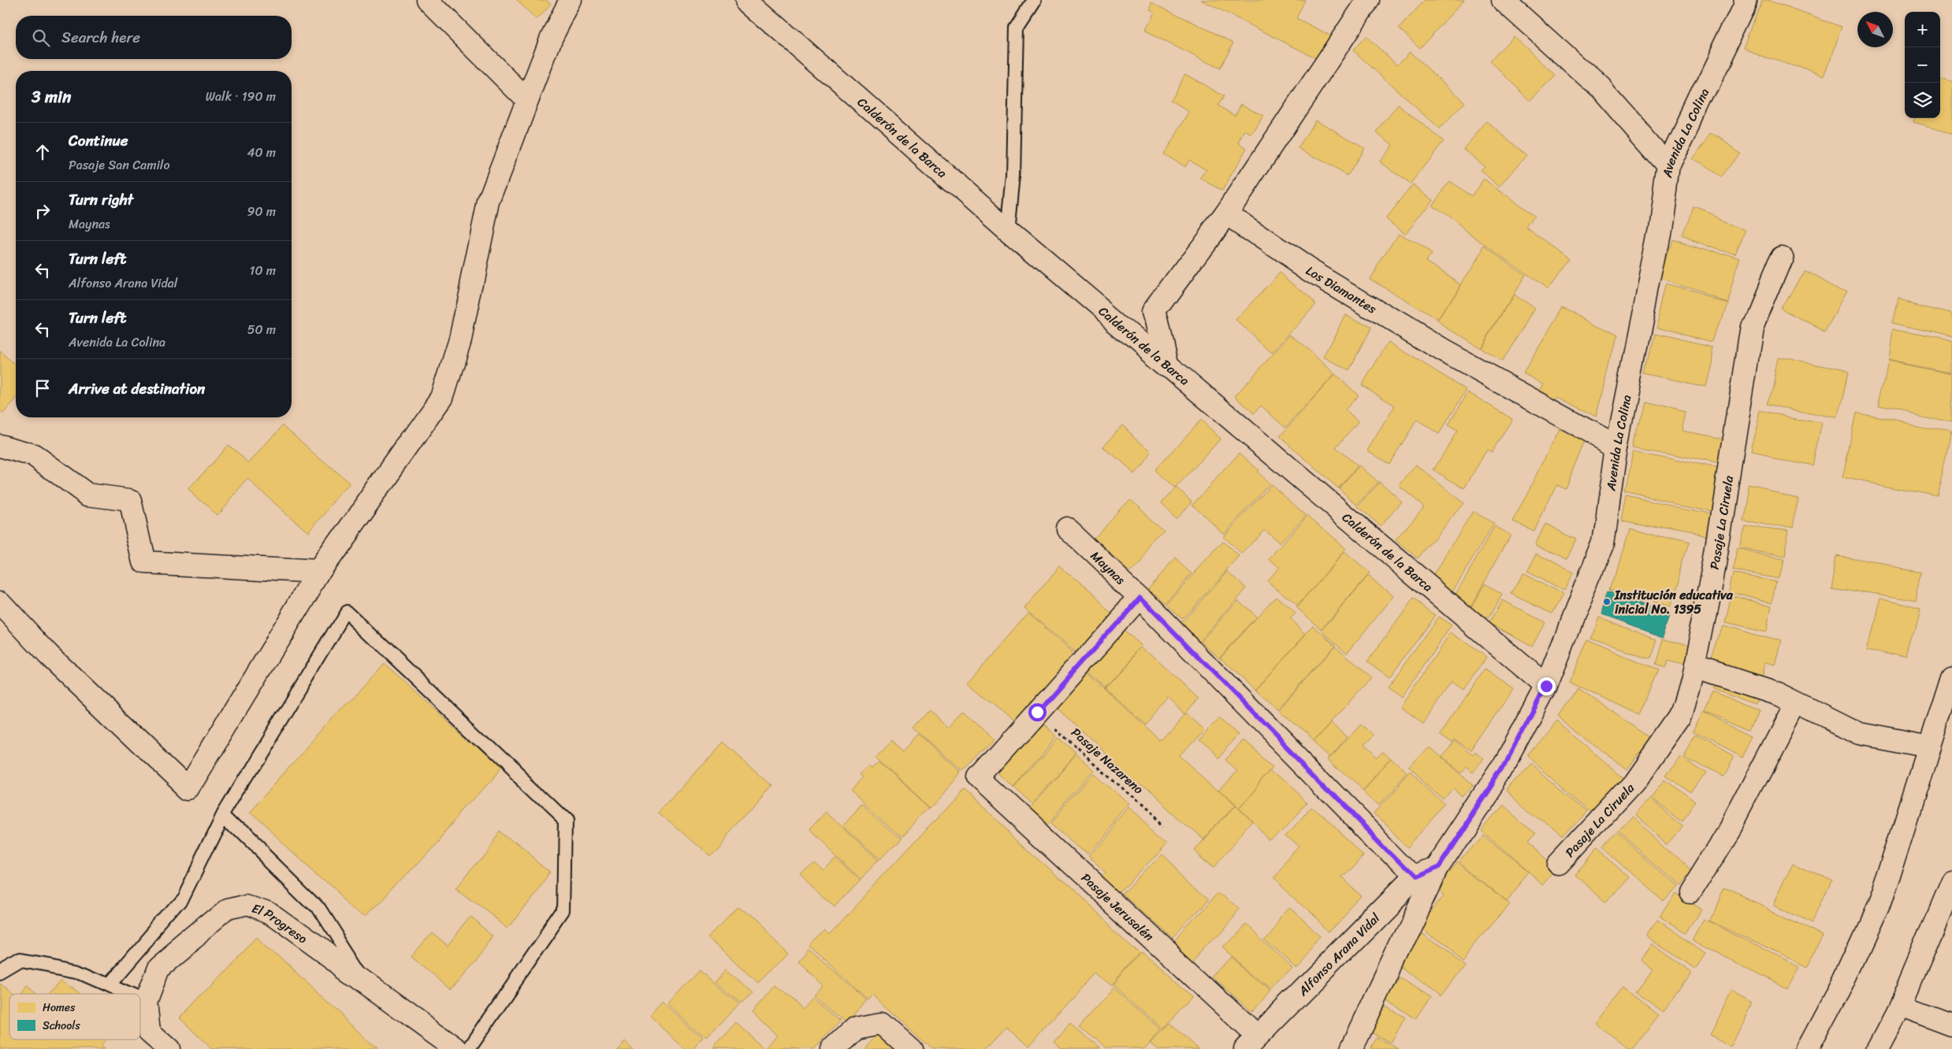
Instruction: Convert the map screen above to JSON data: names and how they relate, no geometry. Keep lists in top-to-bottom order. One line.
{"streets":{"main road":["Avenida La Colina","Calderón de la Barca","Los Diamantes","Pasaje La Ciruela","Maynas","Pasaje Jerusalén","El Progreso","Alfonso Arana Vidal"],"path":["Pasaje Nazareno"]},"crossings":[["Avenida La Colina","Calderón de la Barca"],["Avenida La Colina","Los Diamantes"],["Avenida La Colina","Alfonso Arana Vidal"],["Maynas","Alfonso Arana Vidal"],["Pasaje Nazareno","Pasaje Jerusalén"],["Pasaje Jerusalén","Alfonso Arana Vidal"]],"places":["Institución educativa inicial No. 1395"],"legend":["Homes","Schools"],"north":"top left","page":{"map_buttons":["+","−"],"search":"Search here","heading":["3 min","Walk · 190 m"],"list":[["Continue","Pasaje San Camilo","40 m"],["Turn right","Maynas","90 m"],["Turn left","Alfonso Arana Vidal","10 m"],["Turn left","Avenida La Colina","50 m"],"Arrive at destination"]}}
